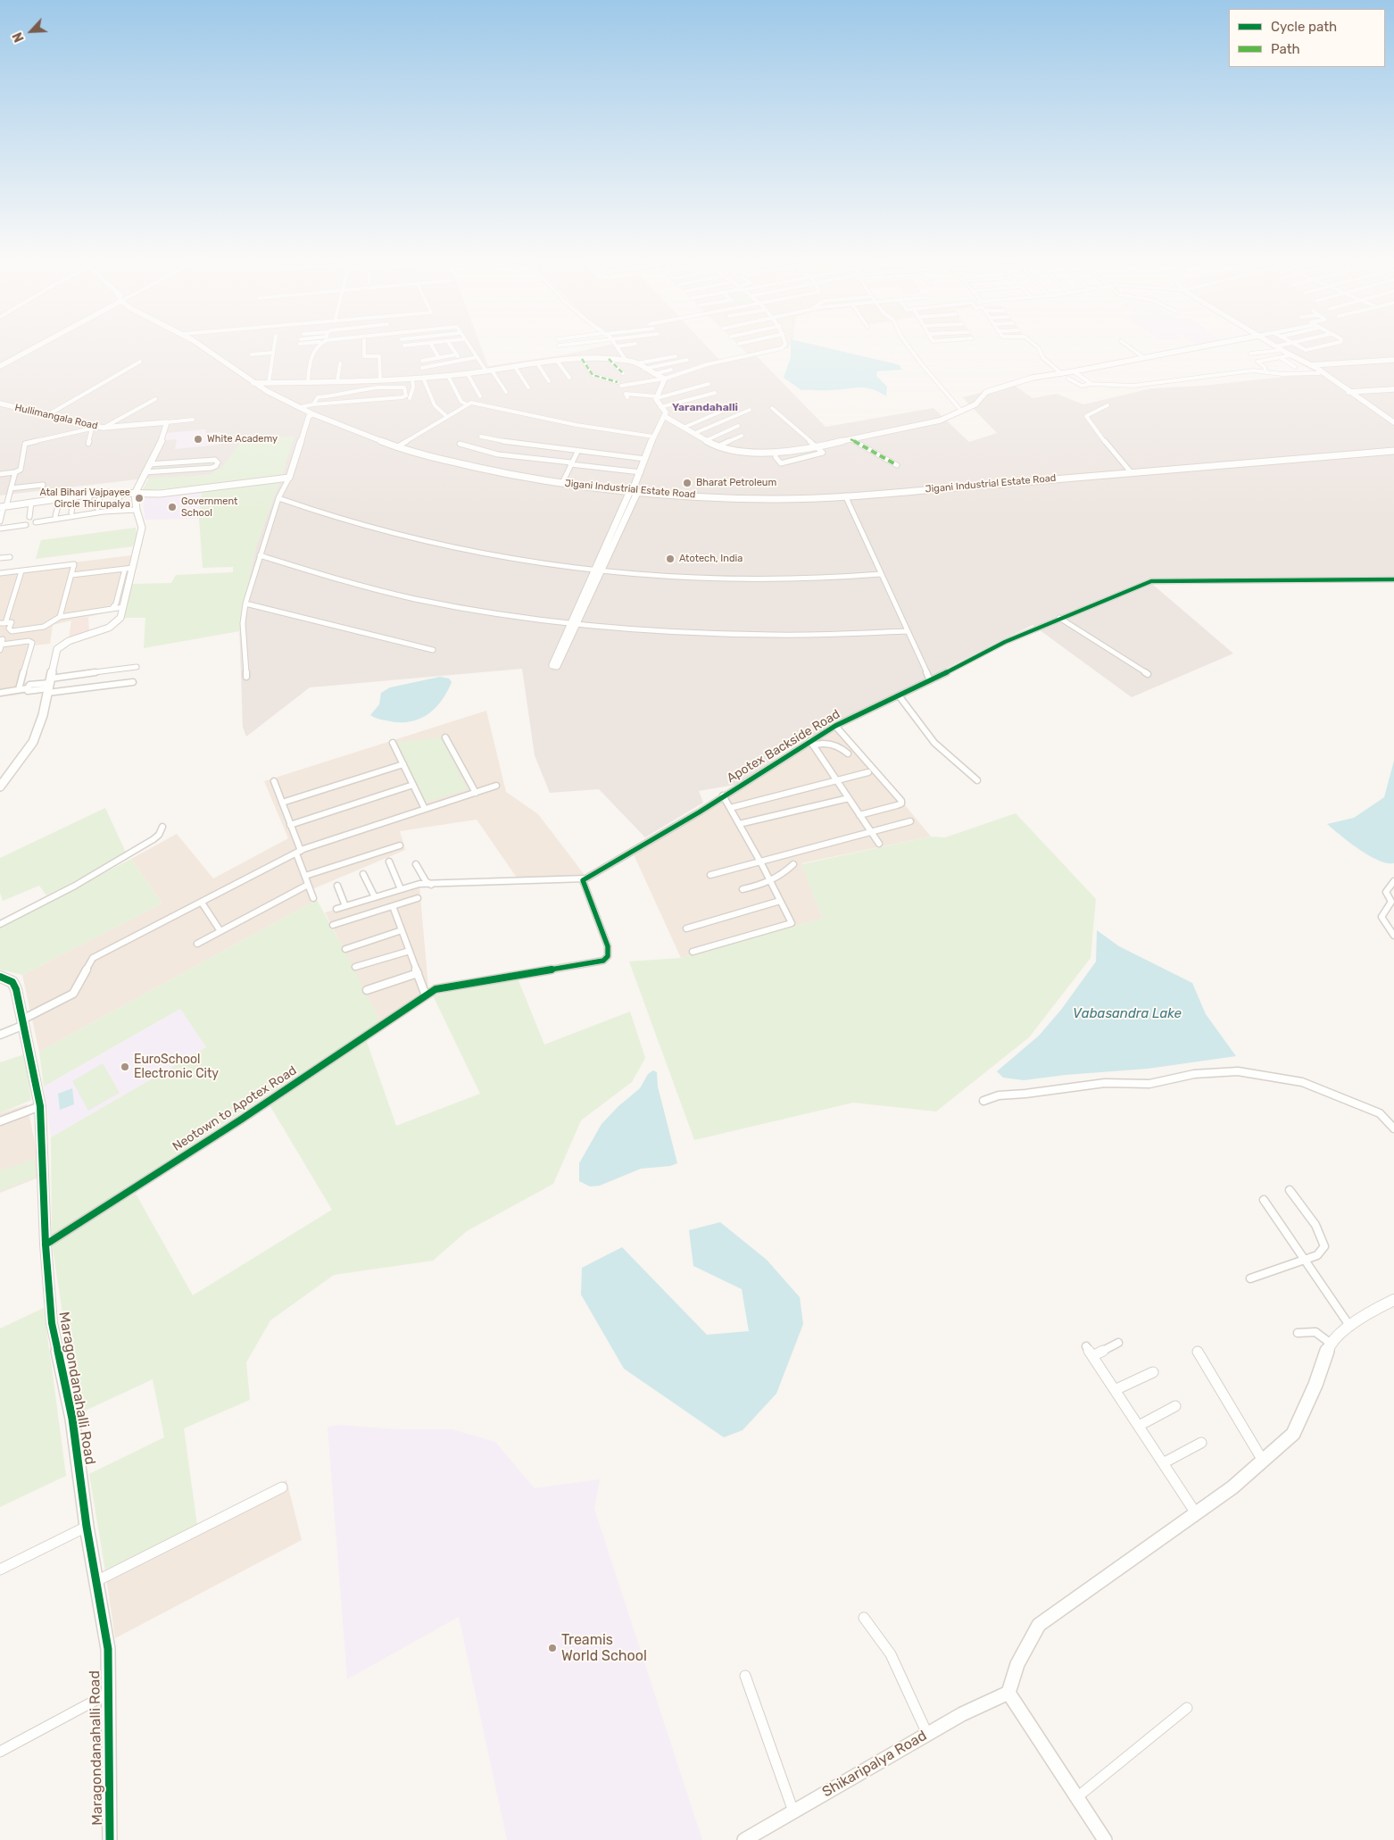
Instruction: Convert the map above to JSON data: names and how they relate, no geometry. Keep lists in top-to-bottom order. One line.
{"streets":{"street":["Hullimangala Road","Jigani Industrial Estate Road","Apotex Backside Road","Neotown to Apotex Road","Maragondanahalli Road","Shikaripalya Road"]},"crossings":[["Apotex Backside Road","Neotown to Apotex Road"],["Neotown to Apotex Road","Maragondanahalli Road"]],"districts":["Yarandahalli"],"water":["Vabasandra Lake"],"places":["White Academy","Bharat Petroleum","Atal Bihari Vajpayee Circle Thirupalya","Government School","Atotech, India","EuroSchool Electronic City","Treamis World School"],"legend":["Cycle path","Path"],"north":"bottom left"}
